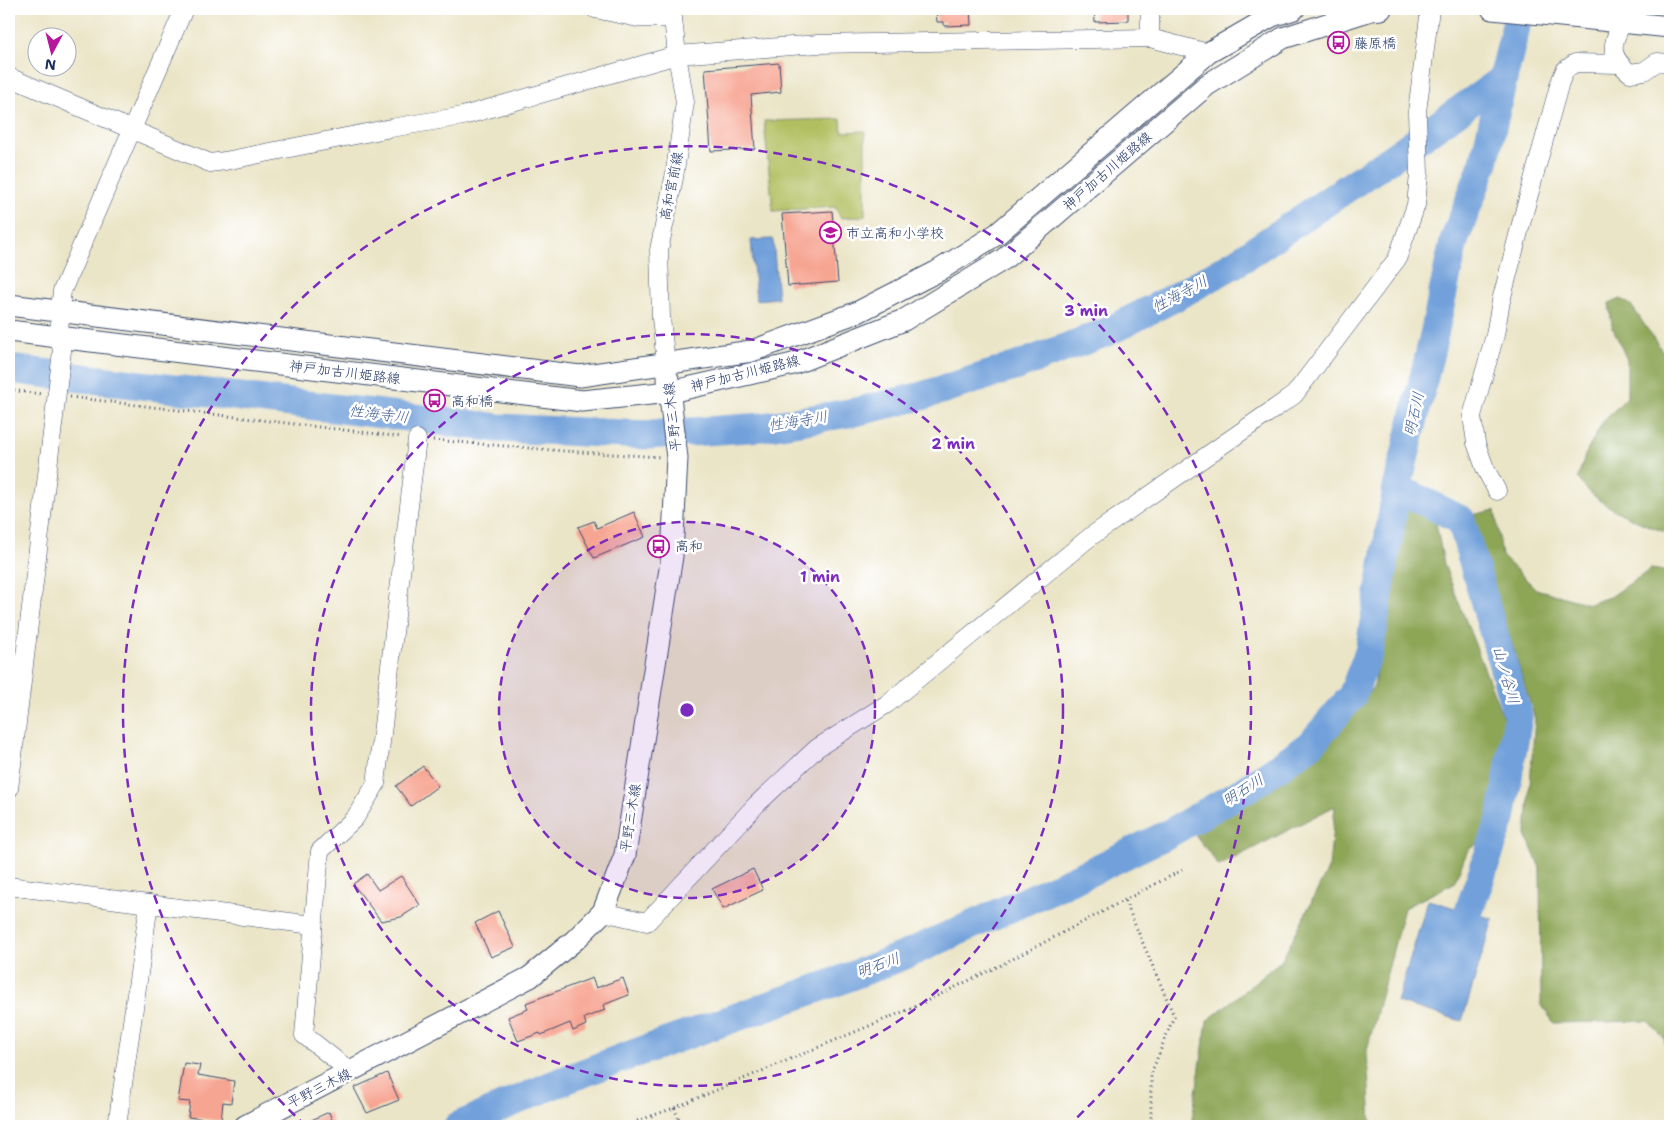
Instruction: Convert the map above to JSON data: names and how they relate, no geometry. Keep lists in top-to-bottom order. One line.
{"streets":{"main road":["神戸加古川姫路線","平野三木線"],"street":["高和宮前線"]},"crossings":[["神戸加古川姫路線","高和宮前線"],["神戸加古川姫路線","平野三木線"],["高和宮前線","平野三木線"]],"water":["性海寺川","明石川","山ノ谷川"],"places":{"bus stop":["藤原橋","高和橋","高和"],"school or university":["市立高和小学校"]},"north":"bottom","rings":["3 min","2 min","1 min"]}
